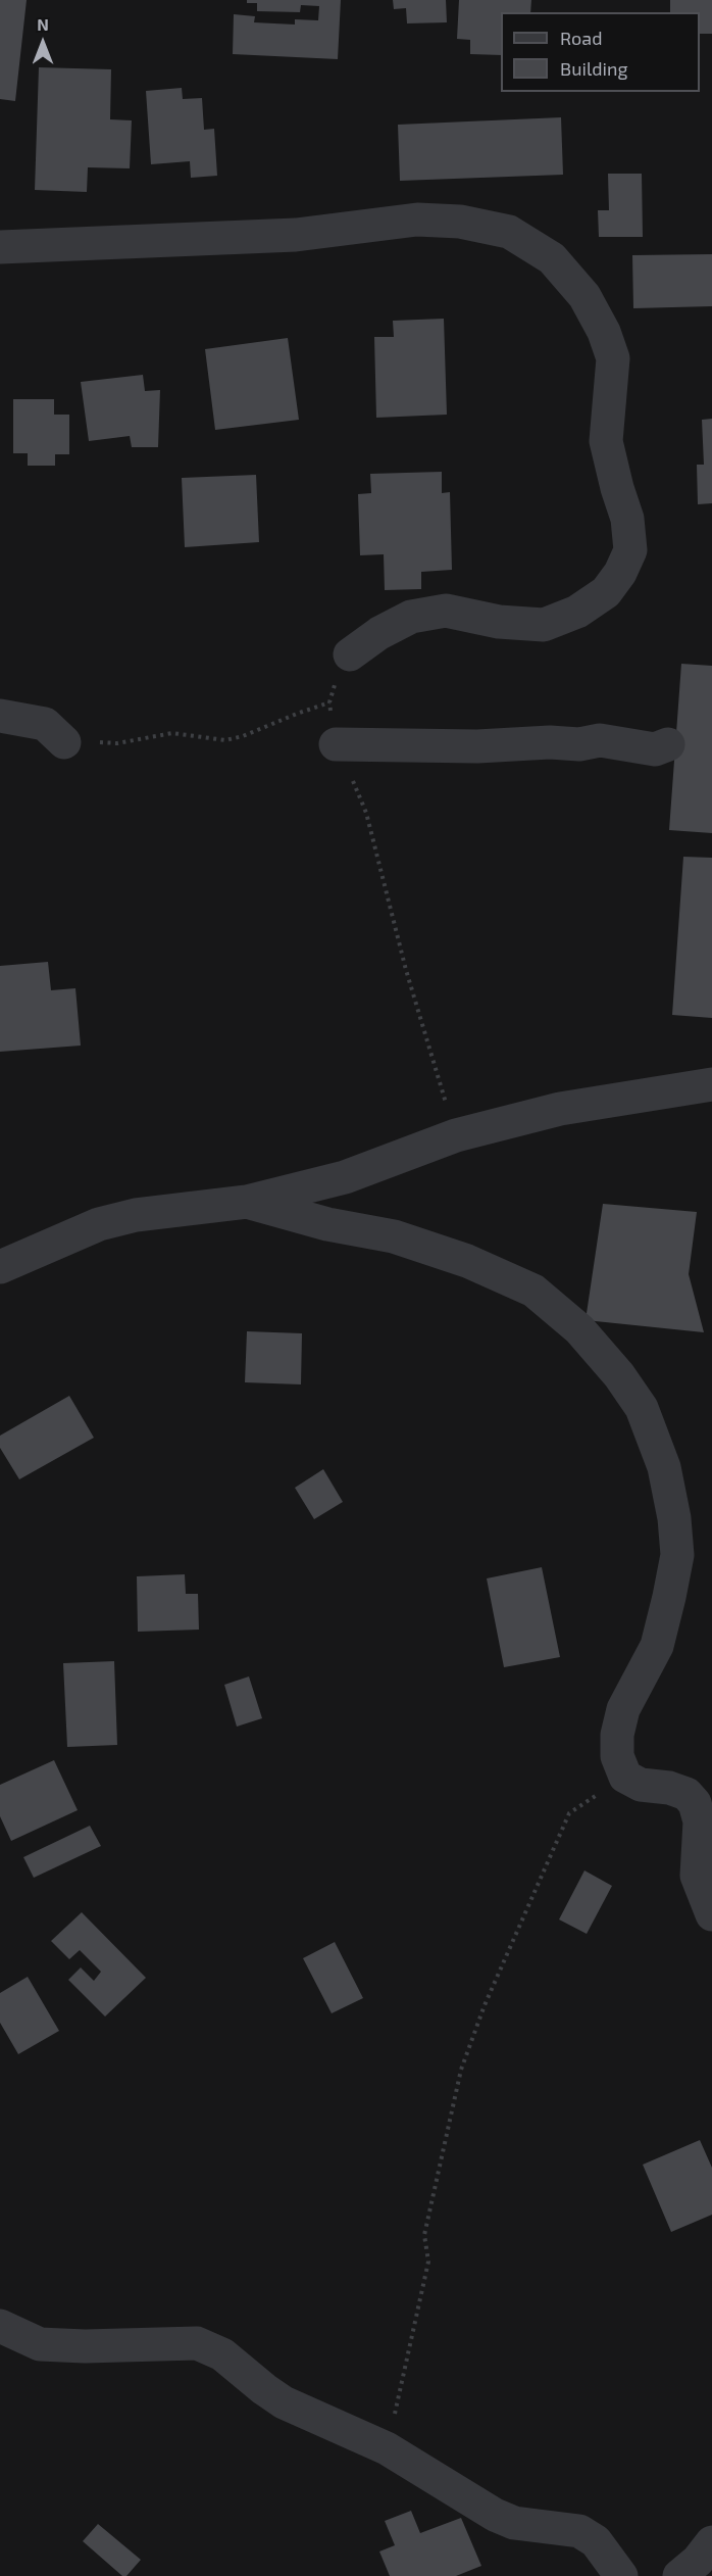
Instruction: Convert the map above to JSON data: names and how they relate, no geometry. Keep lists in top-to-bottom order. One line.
{"legend":["Road","Building"],"north":"top"}
